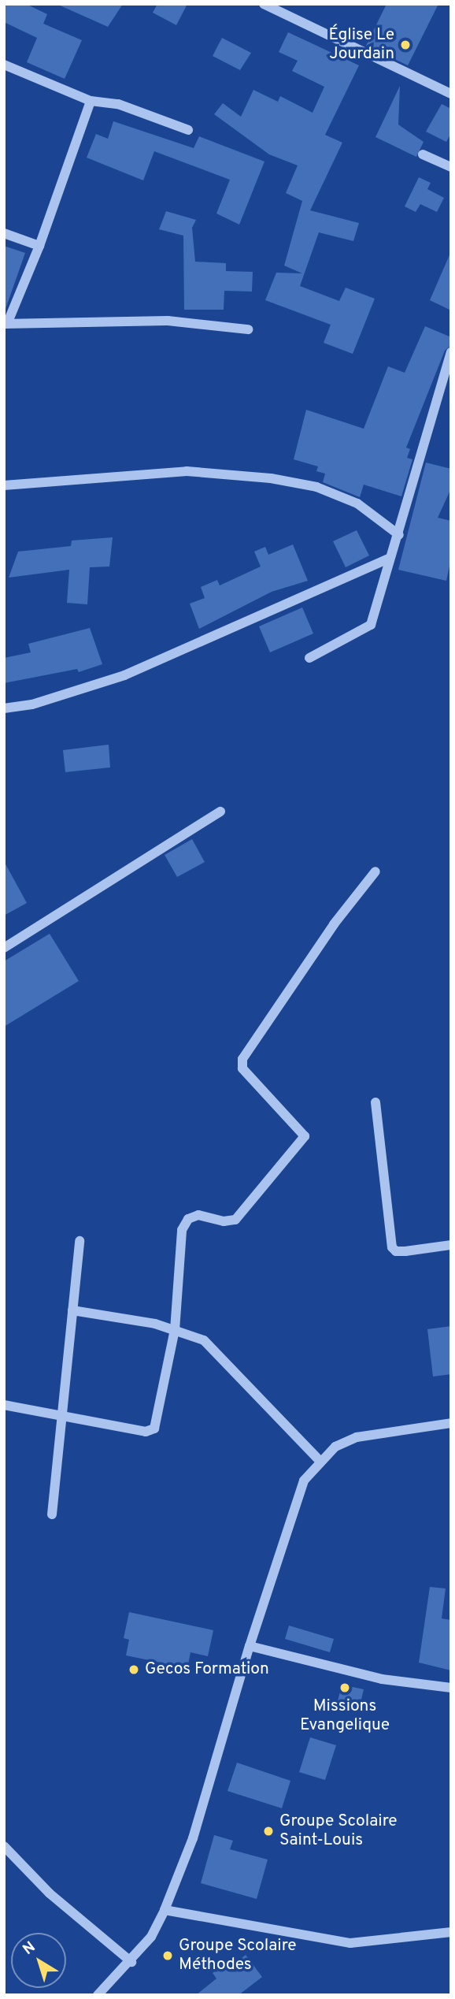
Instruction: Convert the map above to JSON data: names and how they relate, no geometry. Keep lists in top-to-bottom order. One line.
{"places":["Église Le Jourdain","Gecos Formation","Missions Evangelique","Groupe Scolaire Saint-Louis","Groupe Scolaire Méthodes"],"north":"top left"}
